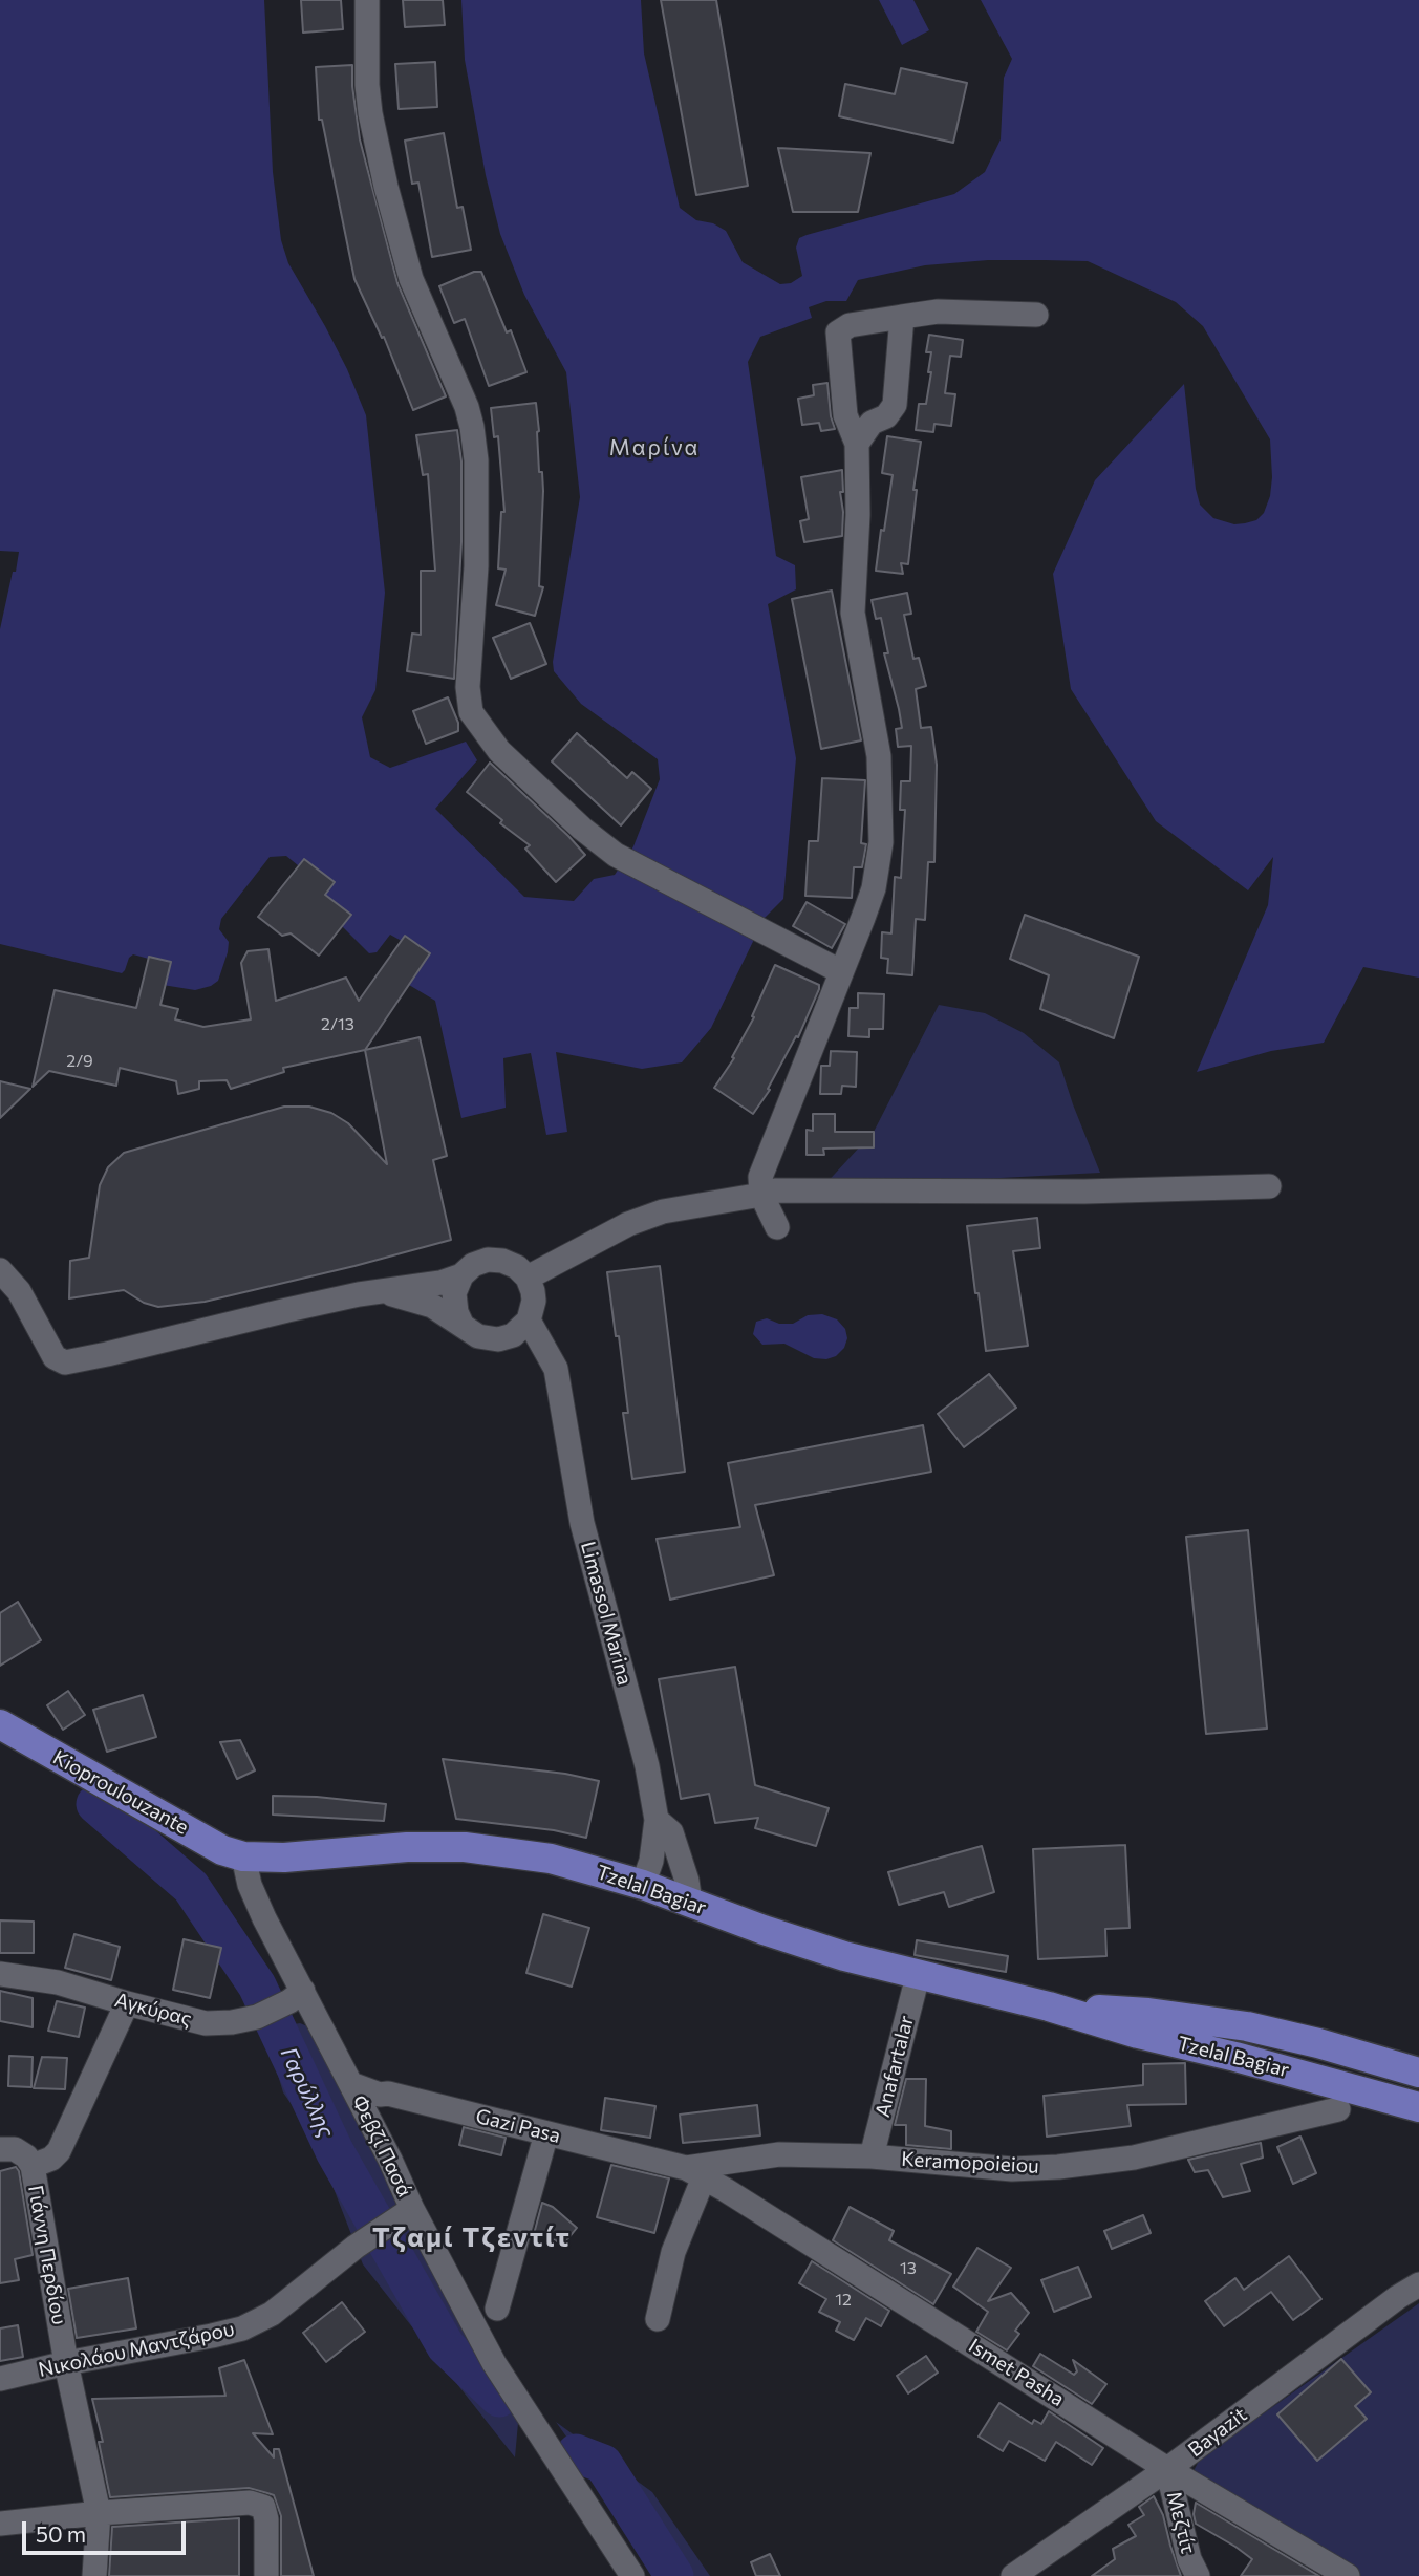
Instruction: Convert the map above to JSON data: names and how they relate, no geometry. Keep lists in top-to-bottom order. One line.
{"streets":{"main road":["Kioproulouzante","Tzelal Bagiar"],"street":["Limassol Marina","Αγκύρας","Anafartalar","Gazi Pasa","Φεβζί Πασά","Keramopoieiou","Γιάννη Περδίου","Νικολάου Μαντζάρου","Ismet Pasha","Bayazit","Μεζτίτ"]},"crossings":[["Limassol Marina","Tzelal Bagiar"],["Kioproulouzante","Tzelal Bagiar"],["Kioproulouzante","Φεβζί Πασά"],["Tzelal Bagiar","Anafartalar"],["Tzelal Bagiar","Φεβζί Πασά"],["Αγκύρας","Φεβζί Πασά"],["Anafartalar","Keramopoieiou"],["Gazi Pasa","Φεβζί Πασά"],["Gazi Pasa","Keramopoieiou"],["Gazi Pasa","Ismet Pasha"],["Φεβζί Πασά","Νικολάου Μαντζάρου"],["Keramopoieiou","Ismet Pasha"],["Γιάννη Περδίου","Νικολάου Μαντζάρου"],["Ismet Pasha","Bayazit"],["Ismet Pasha","Μεζτίτ"],["Bayazit","Μεζτίτ"]],"districts":["Μαρίνα","Τζαμί Τζεντίτ"],"water":["Γαρύλλης"],"house_numbers":["2/13","2/9","13","12"],"scale_bar":"50 m"}
